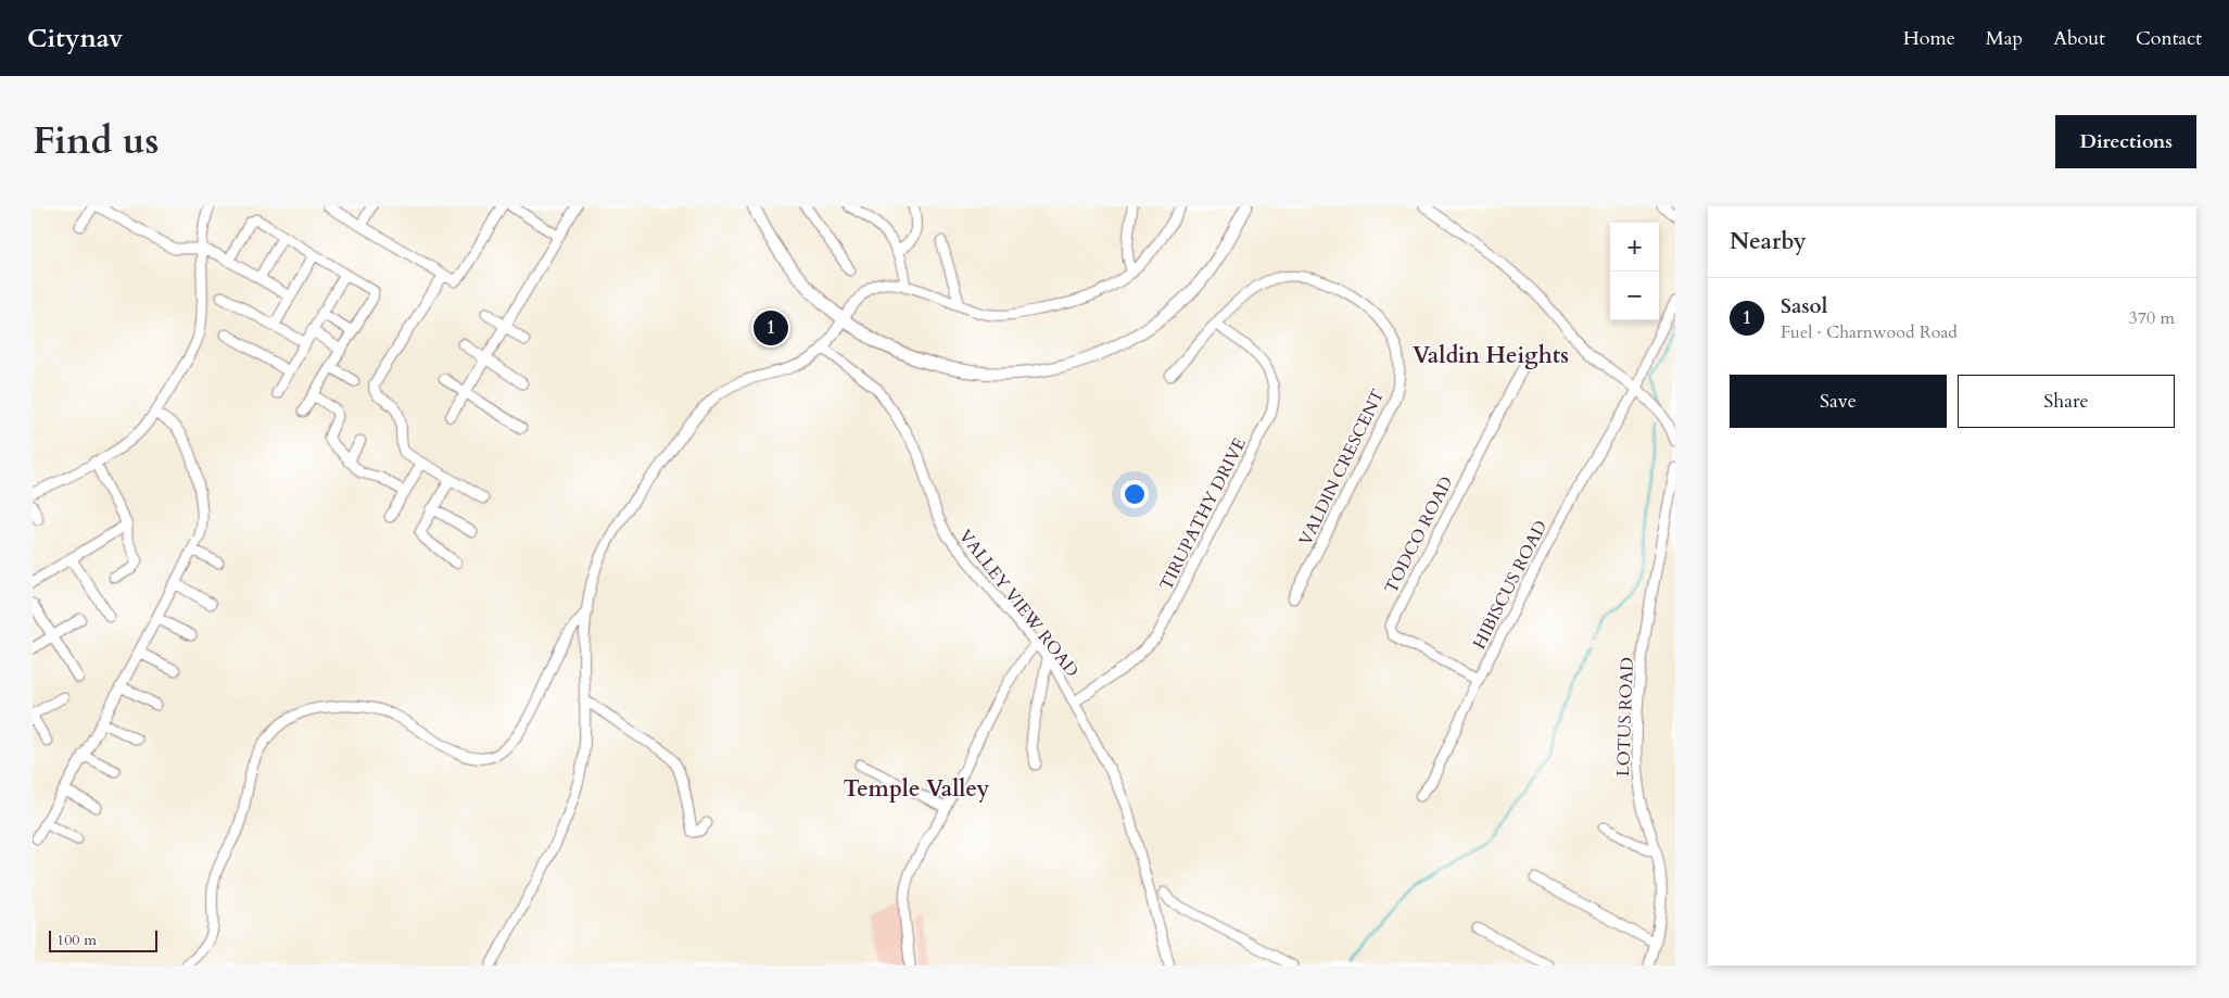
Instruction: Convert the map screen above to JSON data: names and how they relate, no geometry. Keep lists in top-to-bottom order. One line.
{"streets":{"street":["VALDIN CRESCENT","TIRUPATHY DRIVE","TODCO ROAD","HIBISCUS ROAD","VALLEY VIEW ROAD","LOTUS ROAD"]},"crossings":[["VALDIN CRESCENT","TIRUPATHY DRIVE"],["TIRUPATHY DRIVE","VALLEY VIEW ROAD"],["TODCO ROAD","HIBISCUS ROAD"]],"districts":["Valdin Heights","Temple Valley"],"scale_bar":"100 m","page":{"header":"Citynav","nav":["Home","Map","About","Contact"],"title":"Find us","buttons":["Directions",["Save","Share"]],"heading":"Nearby","map_buttons":["+","−"],"list":[{"mark":"1","name":"Sasol","note":"Fuel · Charnwood Road","value":"370 m"}],"pins":"1","scale":"100 m"}}
